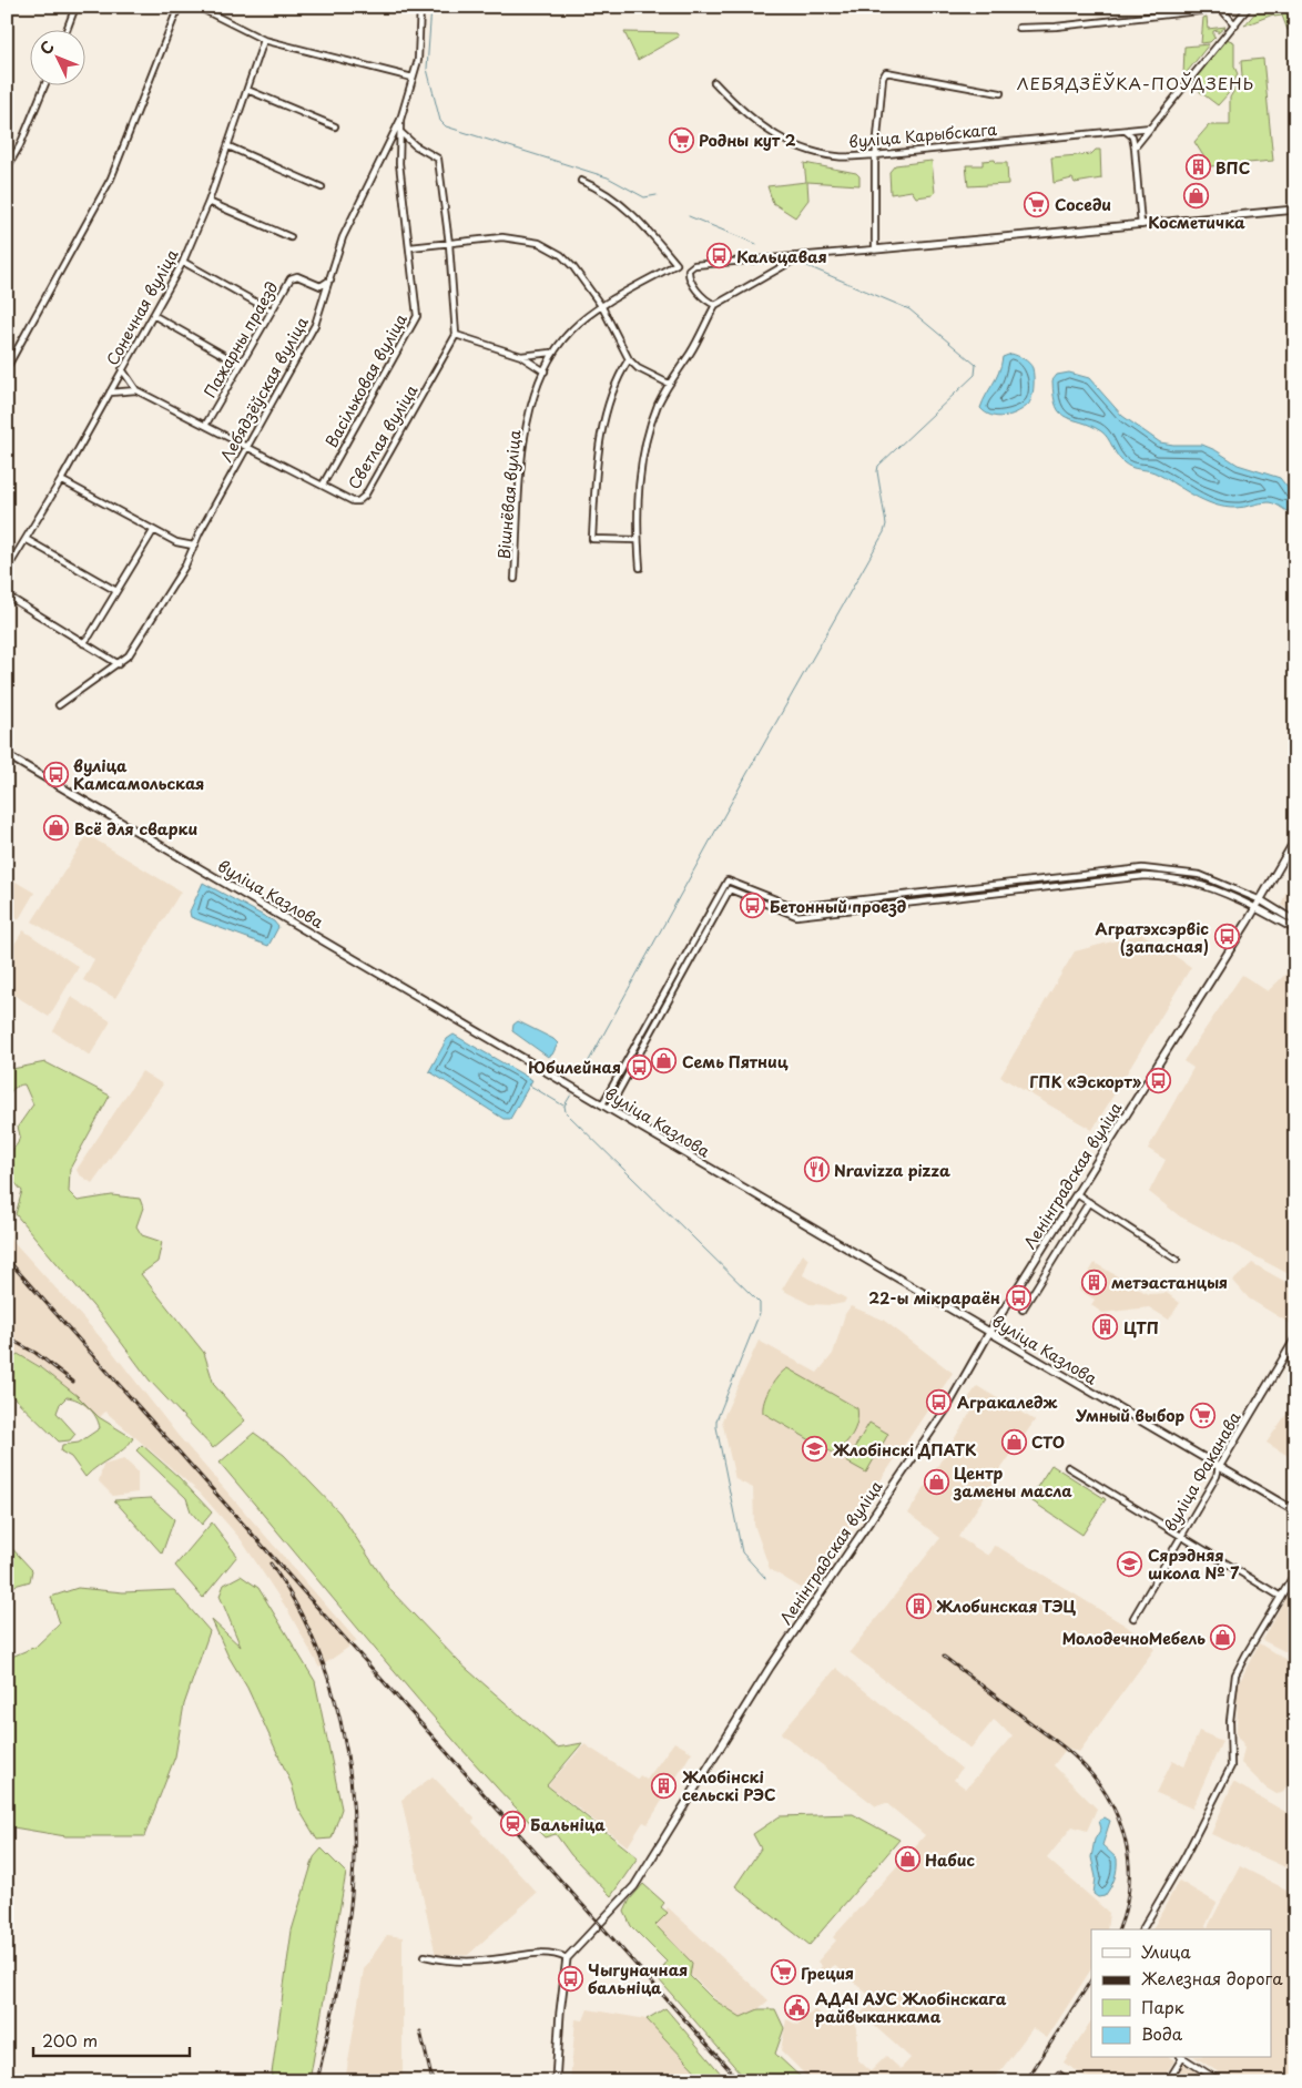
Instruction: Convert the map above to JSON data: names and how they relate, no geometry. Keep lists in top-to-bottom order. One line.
{"streets":{"main road":["вуліца Казлова","Ленінградская вуліца","вуліца Факанава"],"street":["вуліца Карыбскага","Сонечная вуліца","Пажарны праезд","Васільковая вуліца","Лебядзёўская вуліца","Светлая вуліца","Вішнёвая вуліца"]},"crossings":[["Пажарны праезд","Лебядзёўская вуліца"],["Пажарны праезд","Светлая вуліца"],["Васільковая вуліца","Лебядзёўская вуліца"],["Васільковая вуліца","Светлая вуліца"],["Лебядзёўская вуліца","Светлая вуліца"],["вуліца Казлова","Ленінградская вуліца"],["вуліца Казлова","вуліца Факанава"]],"districts":["ЛЕБЯДЗЁЎКА-ПОЎДЗЕНЬ"],"places":{"supermarket":["Родны кут 2","Соседи","Умный выбор","Греция"],"building":["ВПС","метэастанцыя","ЦТП","Жлобинская ТЭЦ","Жлобінскі сельскі РЭС"],"shop":["Косметичка","Всё для сварки","Семь Пятниц","СТО","Центр замены масла","МолодечноМебель","Набис"],"bus stop":["Кальцавая","вуліца Камсамольская","Бетонный проезд","Агратэхсэрвіс (запасная)","Юбилейная","ГПК «Эскорт»","22-ы мікрараён","Агракаледж","Чыгуначная бальніца"],"restaurant":["Nravizza pizza"],"school or university":["Жлобінскі ДПАТК","Сярэдняя школа № 7"],"station":["Бальніца"],"public building":["АДАІ АУС Жлобінскага райвыканкама"]},"legend":["Улица","Железная дорога","Парк","Вода"],"scale_bar":"200 m","north":"top left"}
